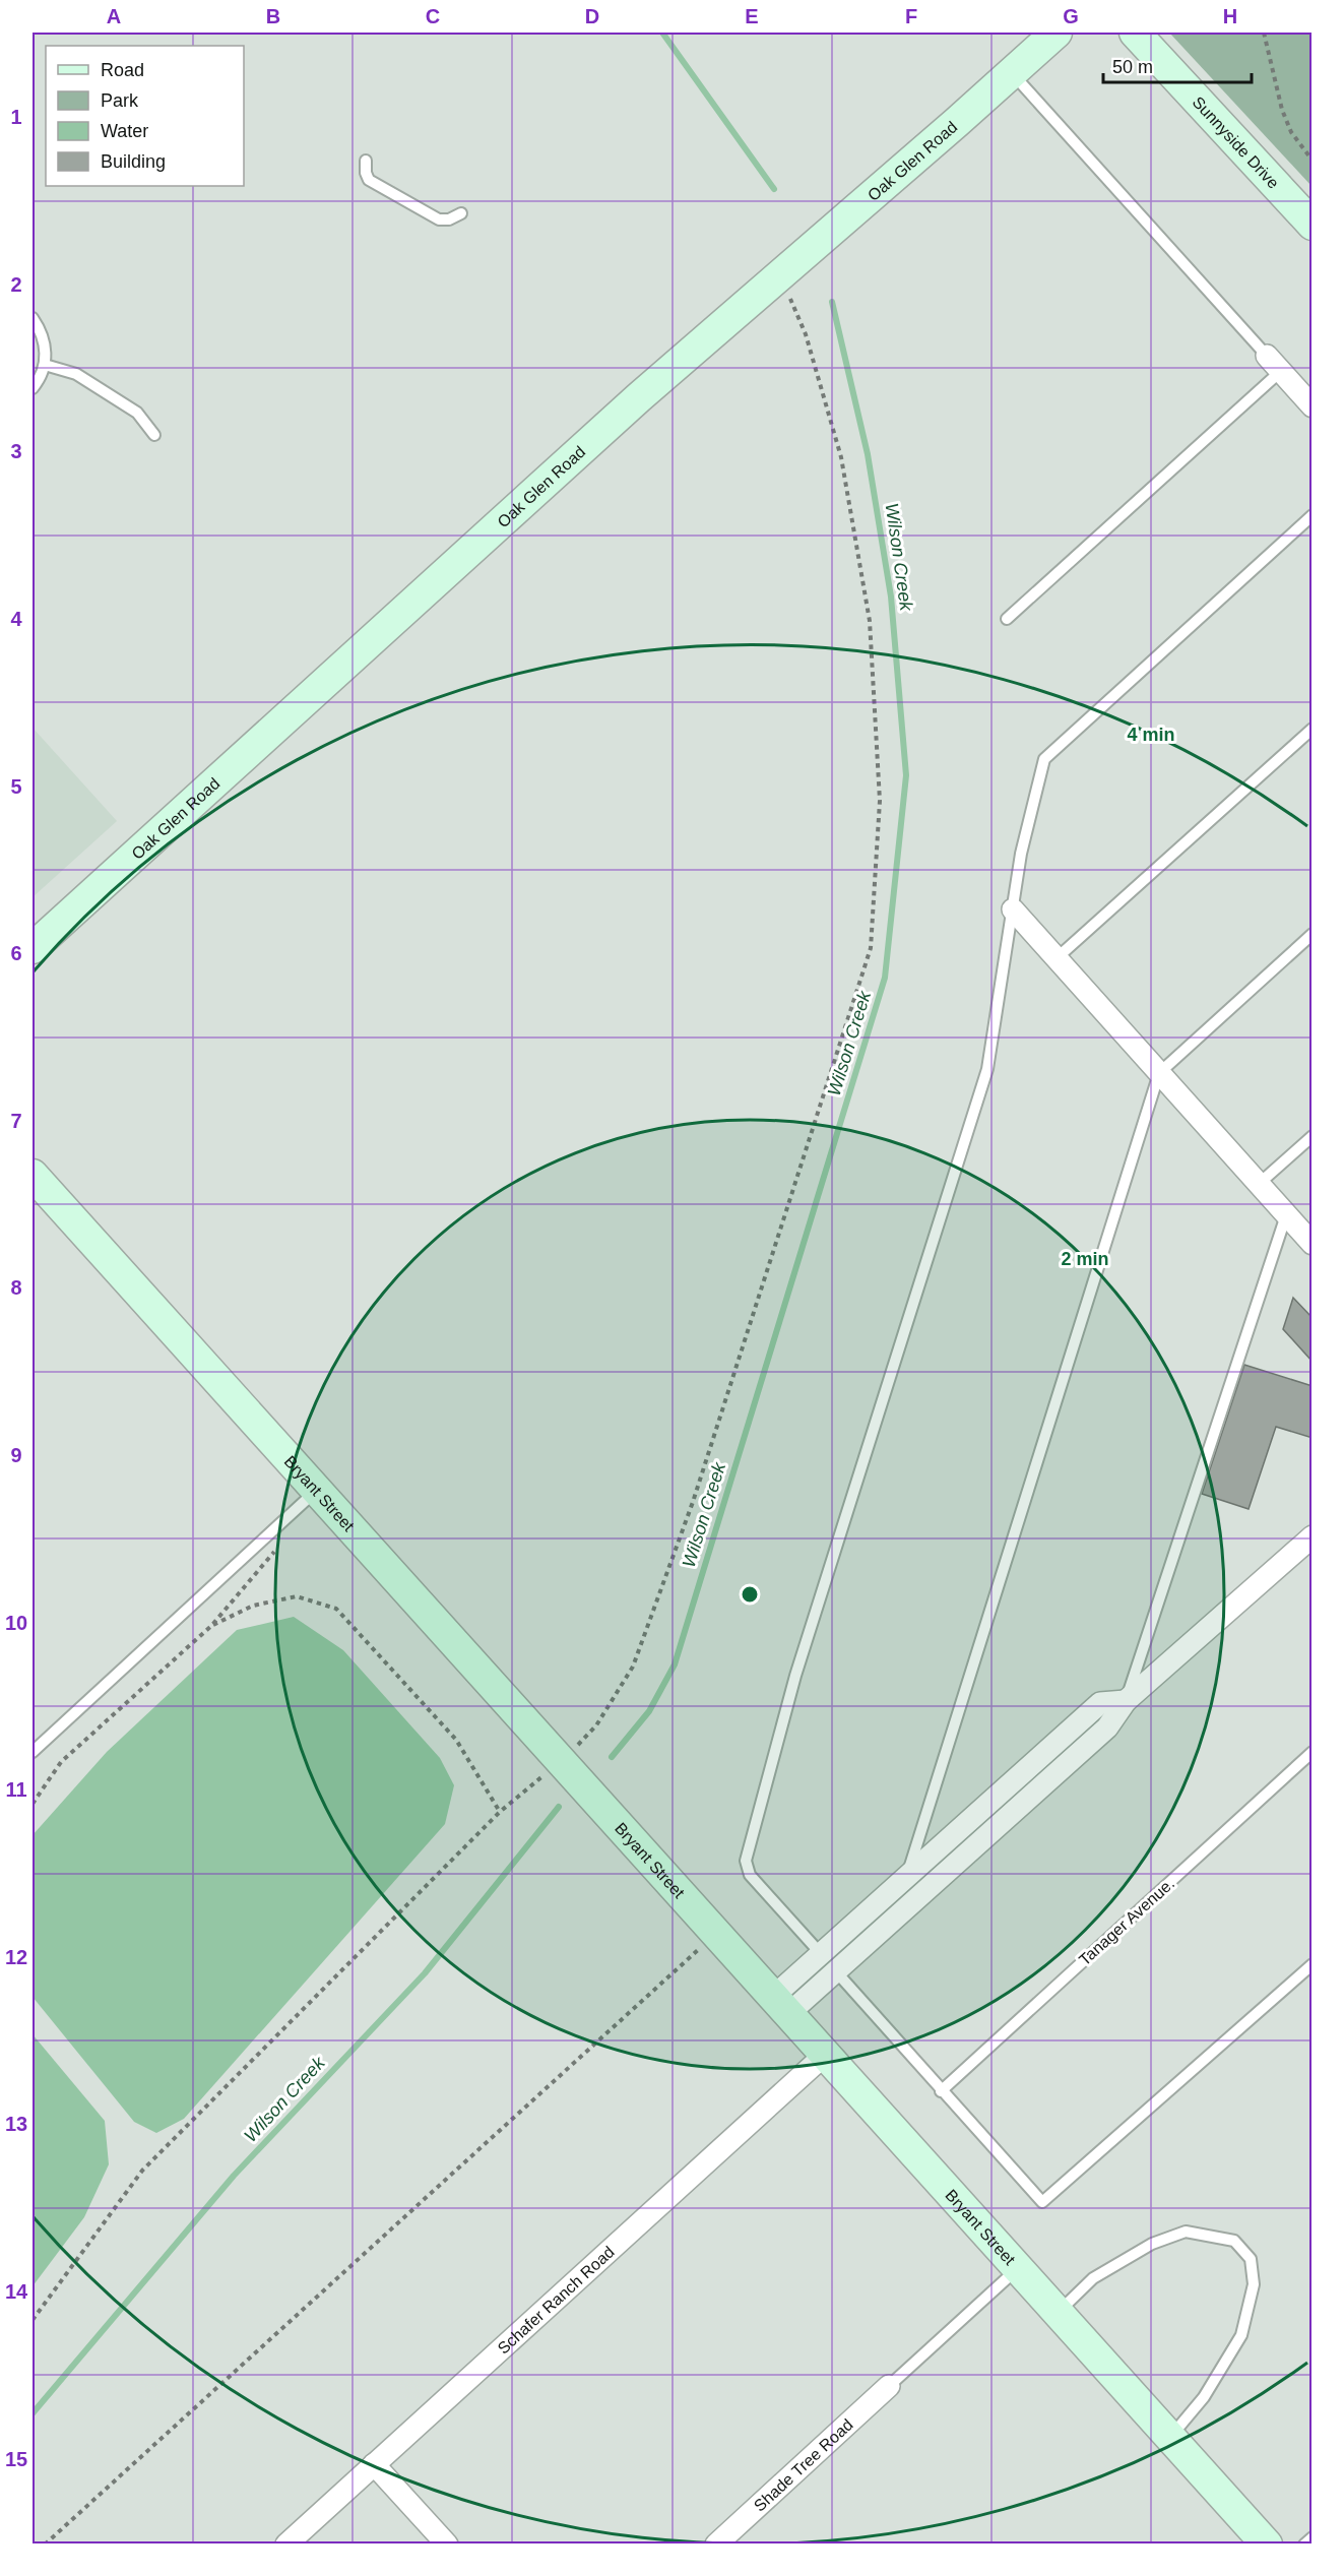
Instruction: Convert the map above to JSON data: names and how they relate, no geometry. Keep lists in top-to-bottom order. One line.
{"streets":{"main road":["Sunnyside Drive","Oak Glen Road","Bryant Street"],"street":["Schafer Ranch Road","Shade Tree Road"],"lane":["Tanager Avenue."]},"crossings":[["Bryant Street","Schafer Ranch Road"]],"water":["Wilson Creek"],"legend":["Road","Park","Water","Building"],"scale_bar":"50 m","grid":{"columns":["A","B","C","D","E","F","G","H"],"rows":["1","2","3","4","5","6","7","8","9","10","11","12","13","14","15"]},"rings":["4 min","2 min"]}
